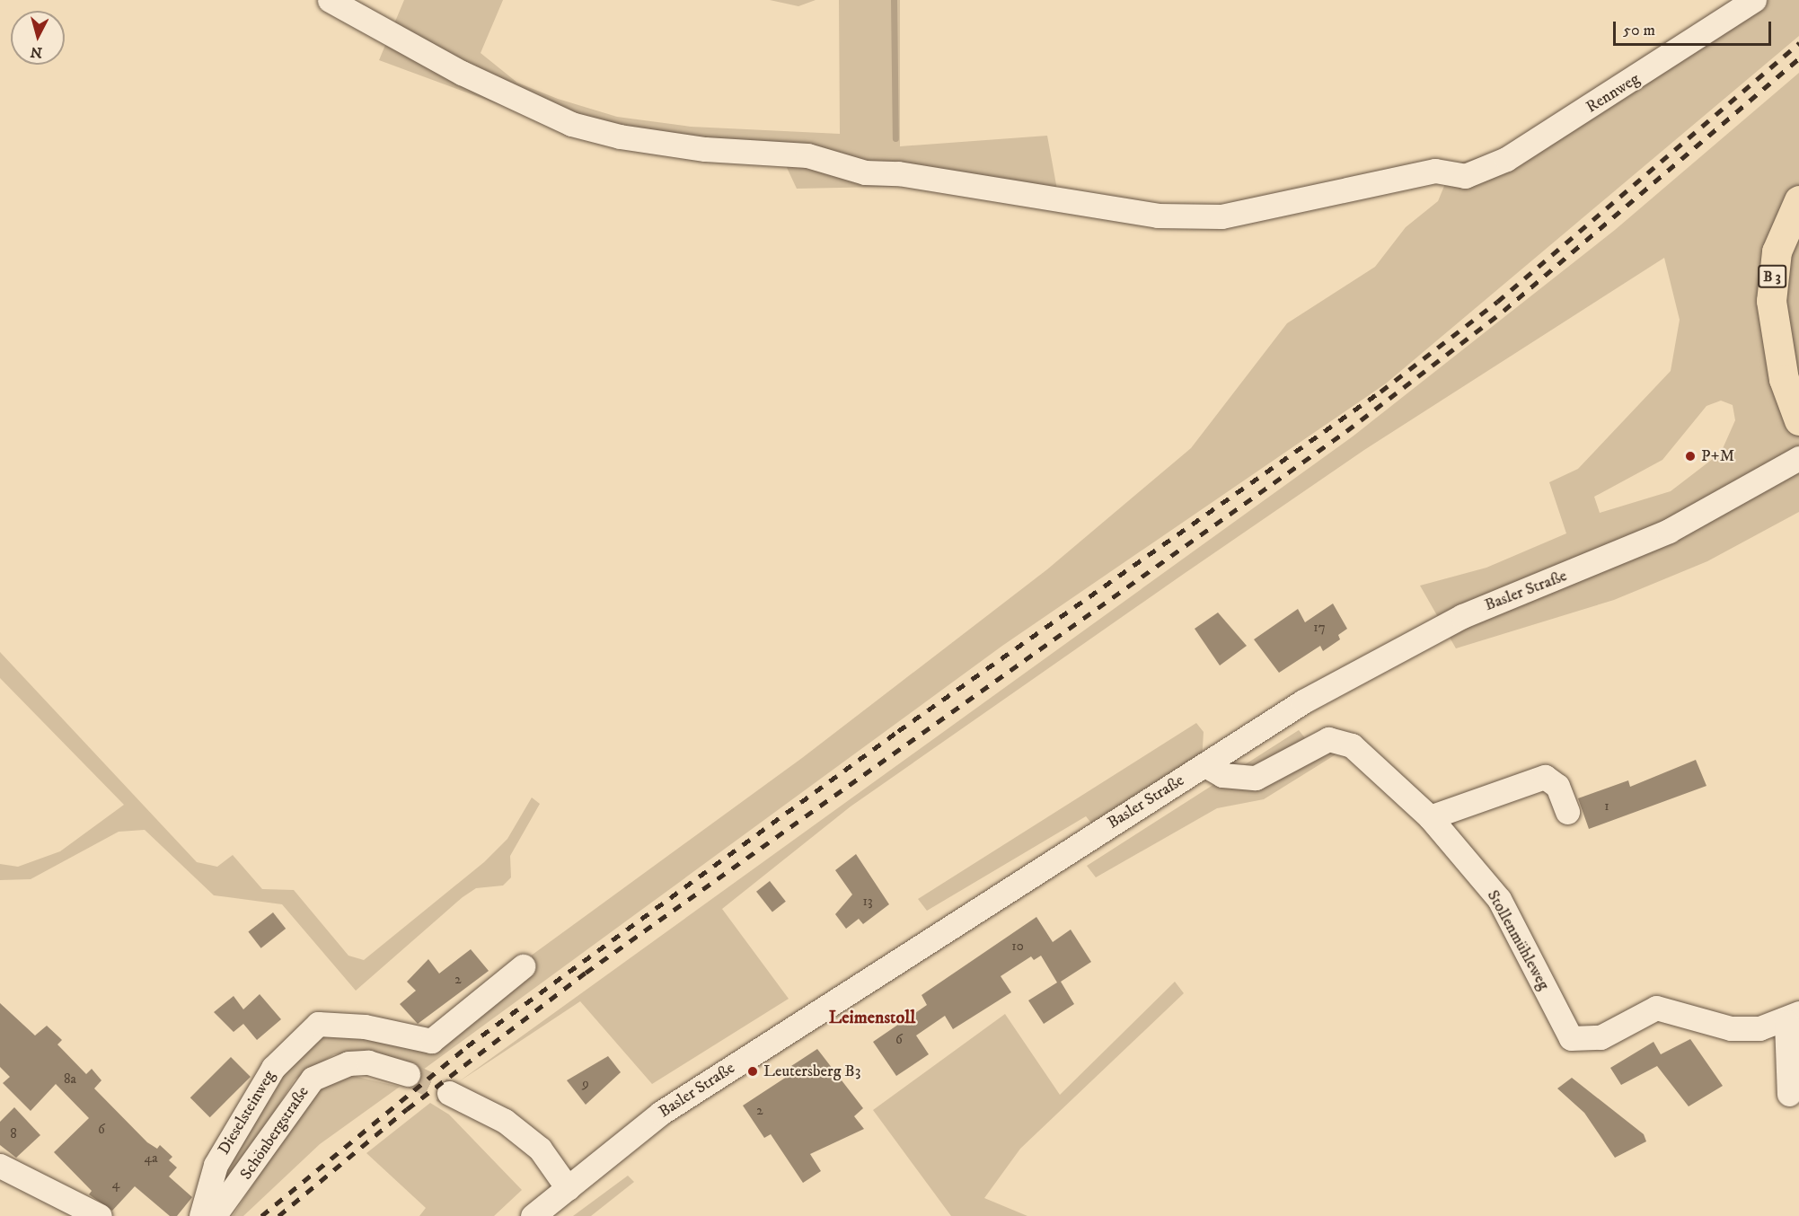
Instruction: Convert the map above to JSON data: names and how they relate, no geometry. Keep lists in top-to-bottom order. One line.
{"streets":{"main road":["B 3"],"street":["Rennweg","Basler Straße","Stollenmühleweg","Dieselsteinweg","Schönbergstraße"]},"crossings":[["Basler Straße","Stollenmühleweg"]],"districts":["Leimenstoll"],"places":["P+M","Leutersberg B3"],"house_numbers":["17","1","13","10","2","6","8a","9","2","6","8","4a","4"],"scale_bar":"50 m","north":"bottom"}
